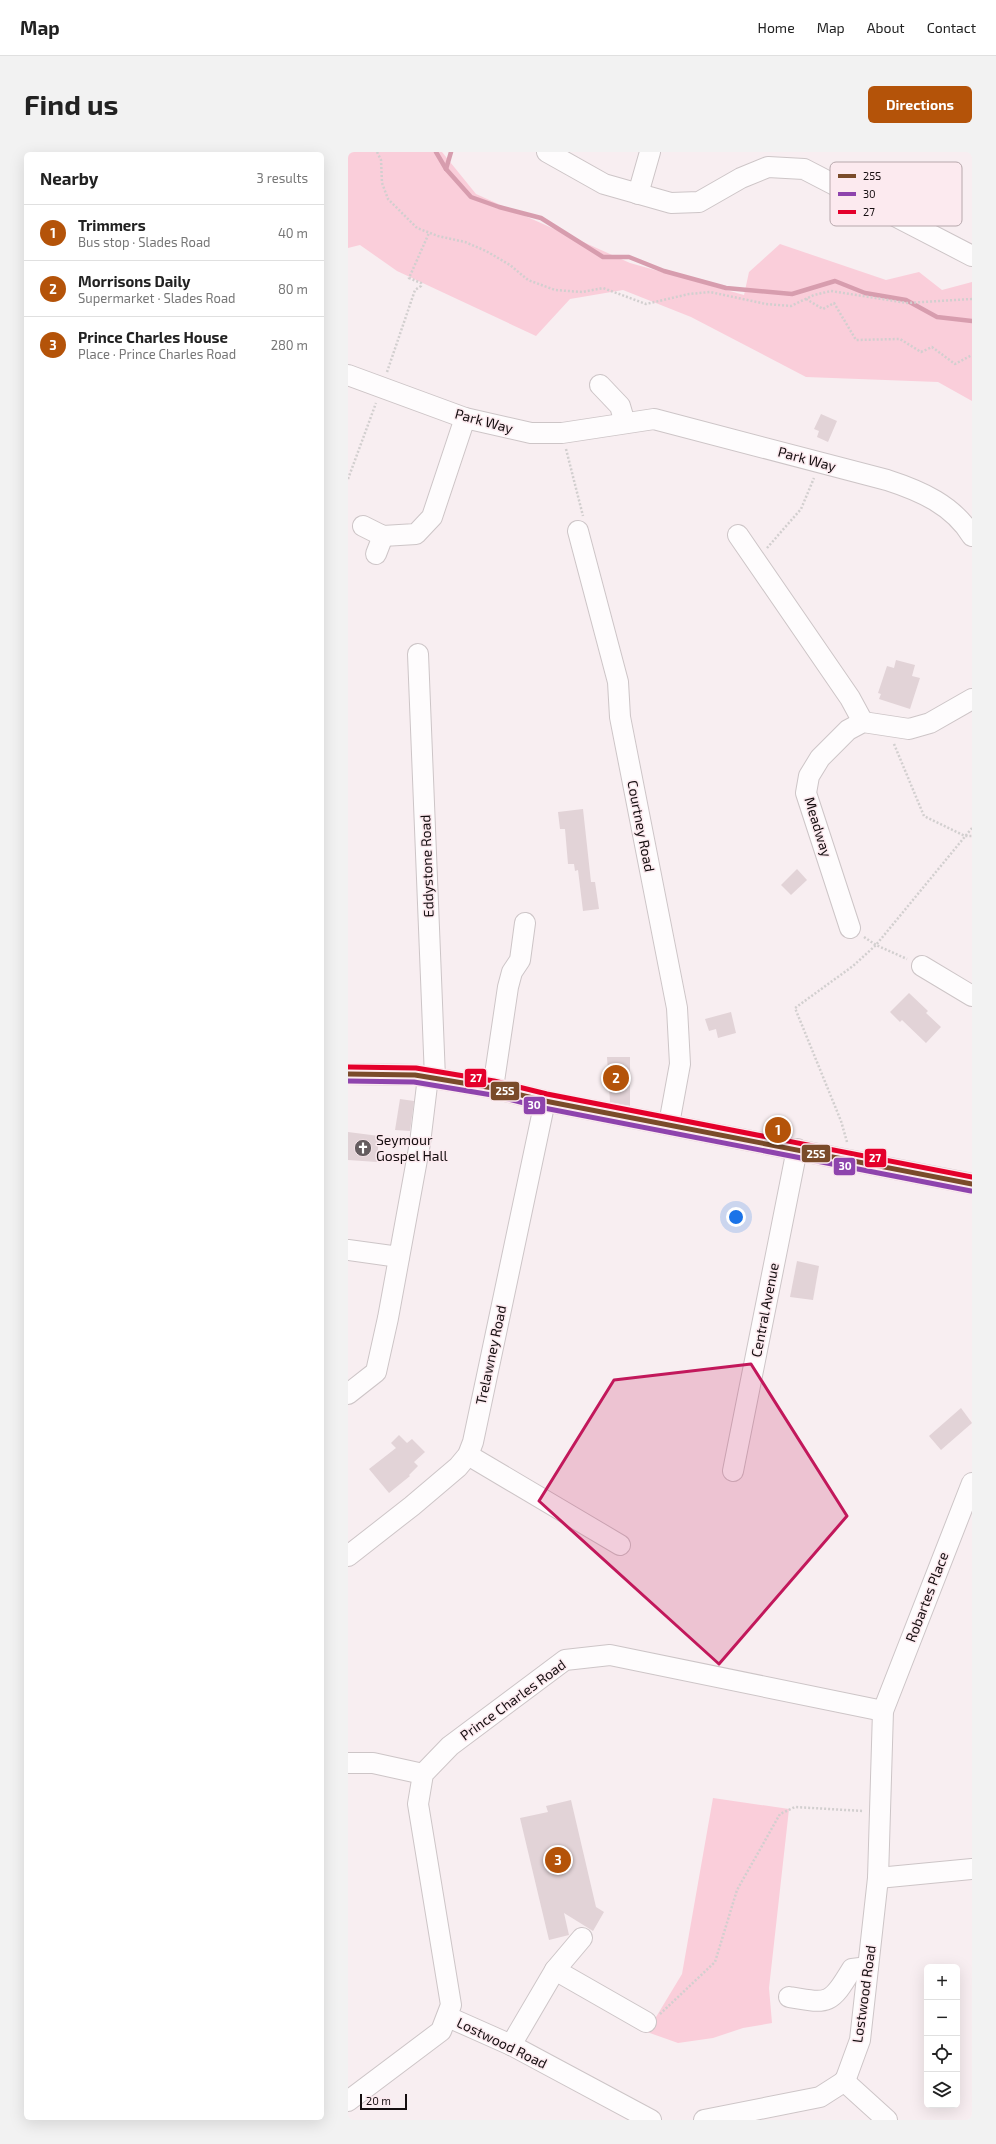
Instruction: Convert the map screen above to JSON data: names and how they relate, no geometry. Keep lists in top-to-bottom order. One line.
{"streets":{"street":["Park Way","Courtney Road","Meadway","Eddystone Road","Central Avenue","Trelawney Road","Robartes Place","Prince Charles Road","Lostwood Road"]},"crossings":[["Robartes Place","Prince Charles Road"],["Robartes Place","Lostwood Road"],["Prince Charles Road","Lostwood Road"]],"places":{"church":["Seymour Gospel Hall"]},"lines":["transit line 27","transit line 25S","transit line 30"],"legend":["25S","30","27"],"scale_bar":"20 m","page":{"header":"Map","nav":["Home","Map","About","Contact"],"buttons":"Directions","title":"Find us","heading":["Nearby","3 results"],"list":[{"mark":"1","name":"Trimmers","note":"Bus stop · Slades Road","value":"40 m"},{"mark":"2","name":"Morrisons Daily","note":"Supermarket · Slades Road","value":"80 m"},{"mark":"3","name":"Prince Charles House","note":"Place · Prince Charles Road","value":"280 m"}],"pins":["2","1","3"],"map_buttons":["+","−"],"scale":"20 m"}}
